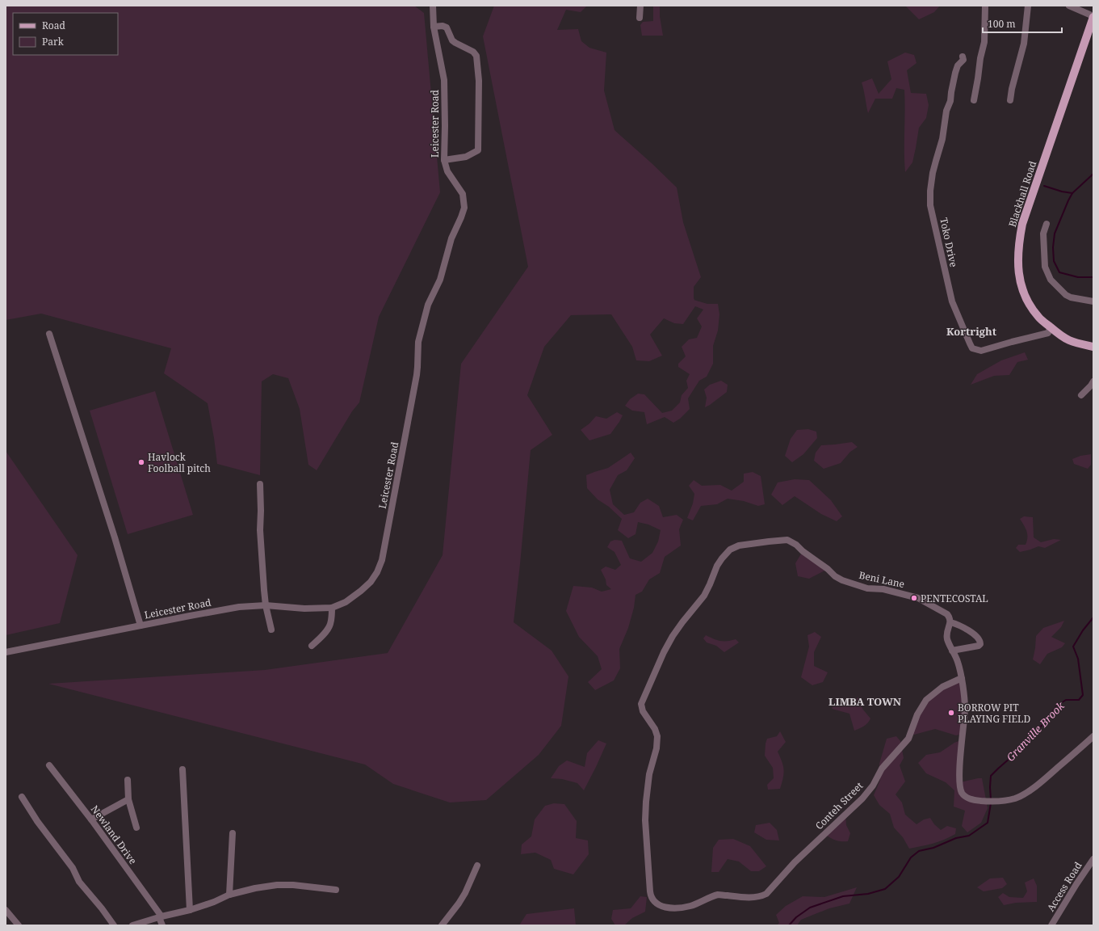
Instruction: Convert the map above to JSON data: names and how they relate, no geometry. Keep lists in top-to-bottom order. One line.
{"streets":{"main road":["Blackhall Road"],"street":["Leicester Road","Toko Drive","Beni Lane","Conteh Street","Newland Drive","Access Road"]},"crossings":[["Blackhall Road","Toko Drive"],["Beni Lane","Conteh Street"]],"districts":["Kortright","LIMBA TOWN"],"water":["Granville Brook"],"places":["Havlock Foolball pitch","PENTECOSTAL","BORROW PIT PLAYING FIELD"],"legend":["Road","Park"],"scale_bar":"100 m"}
